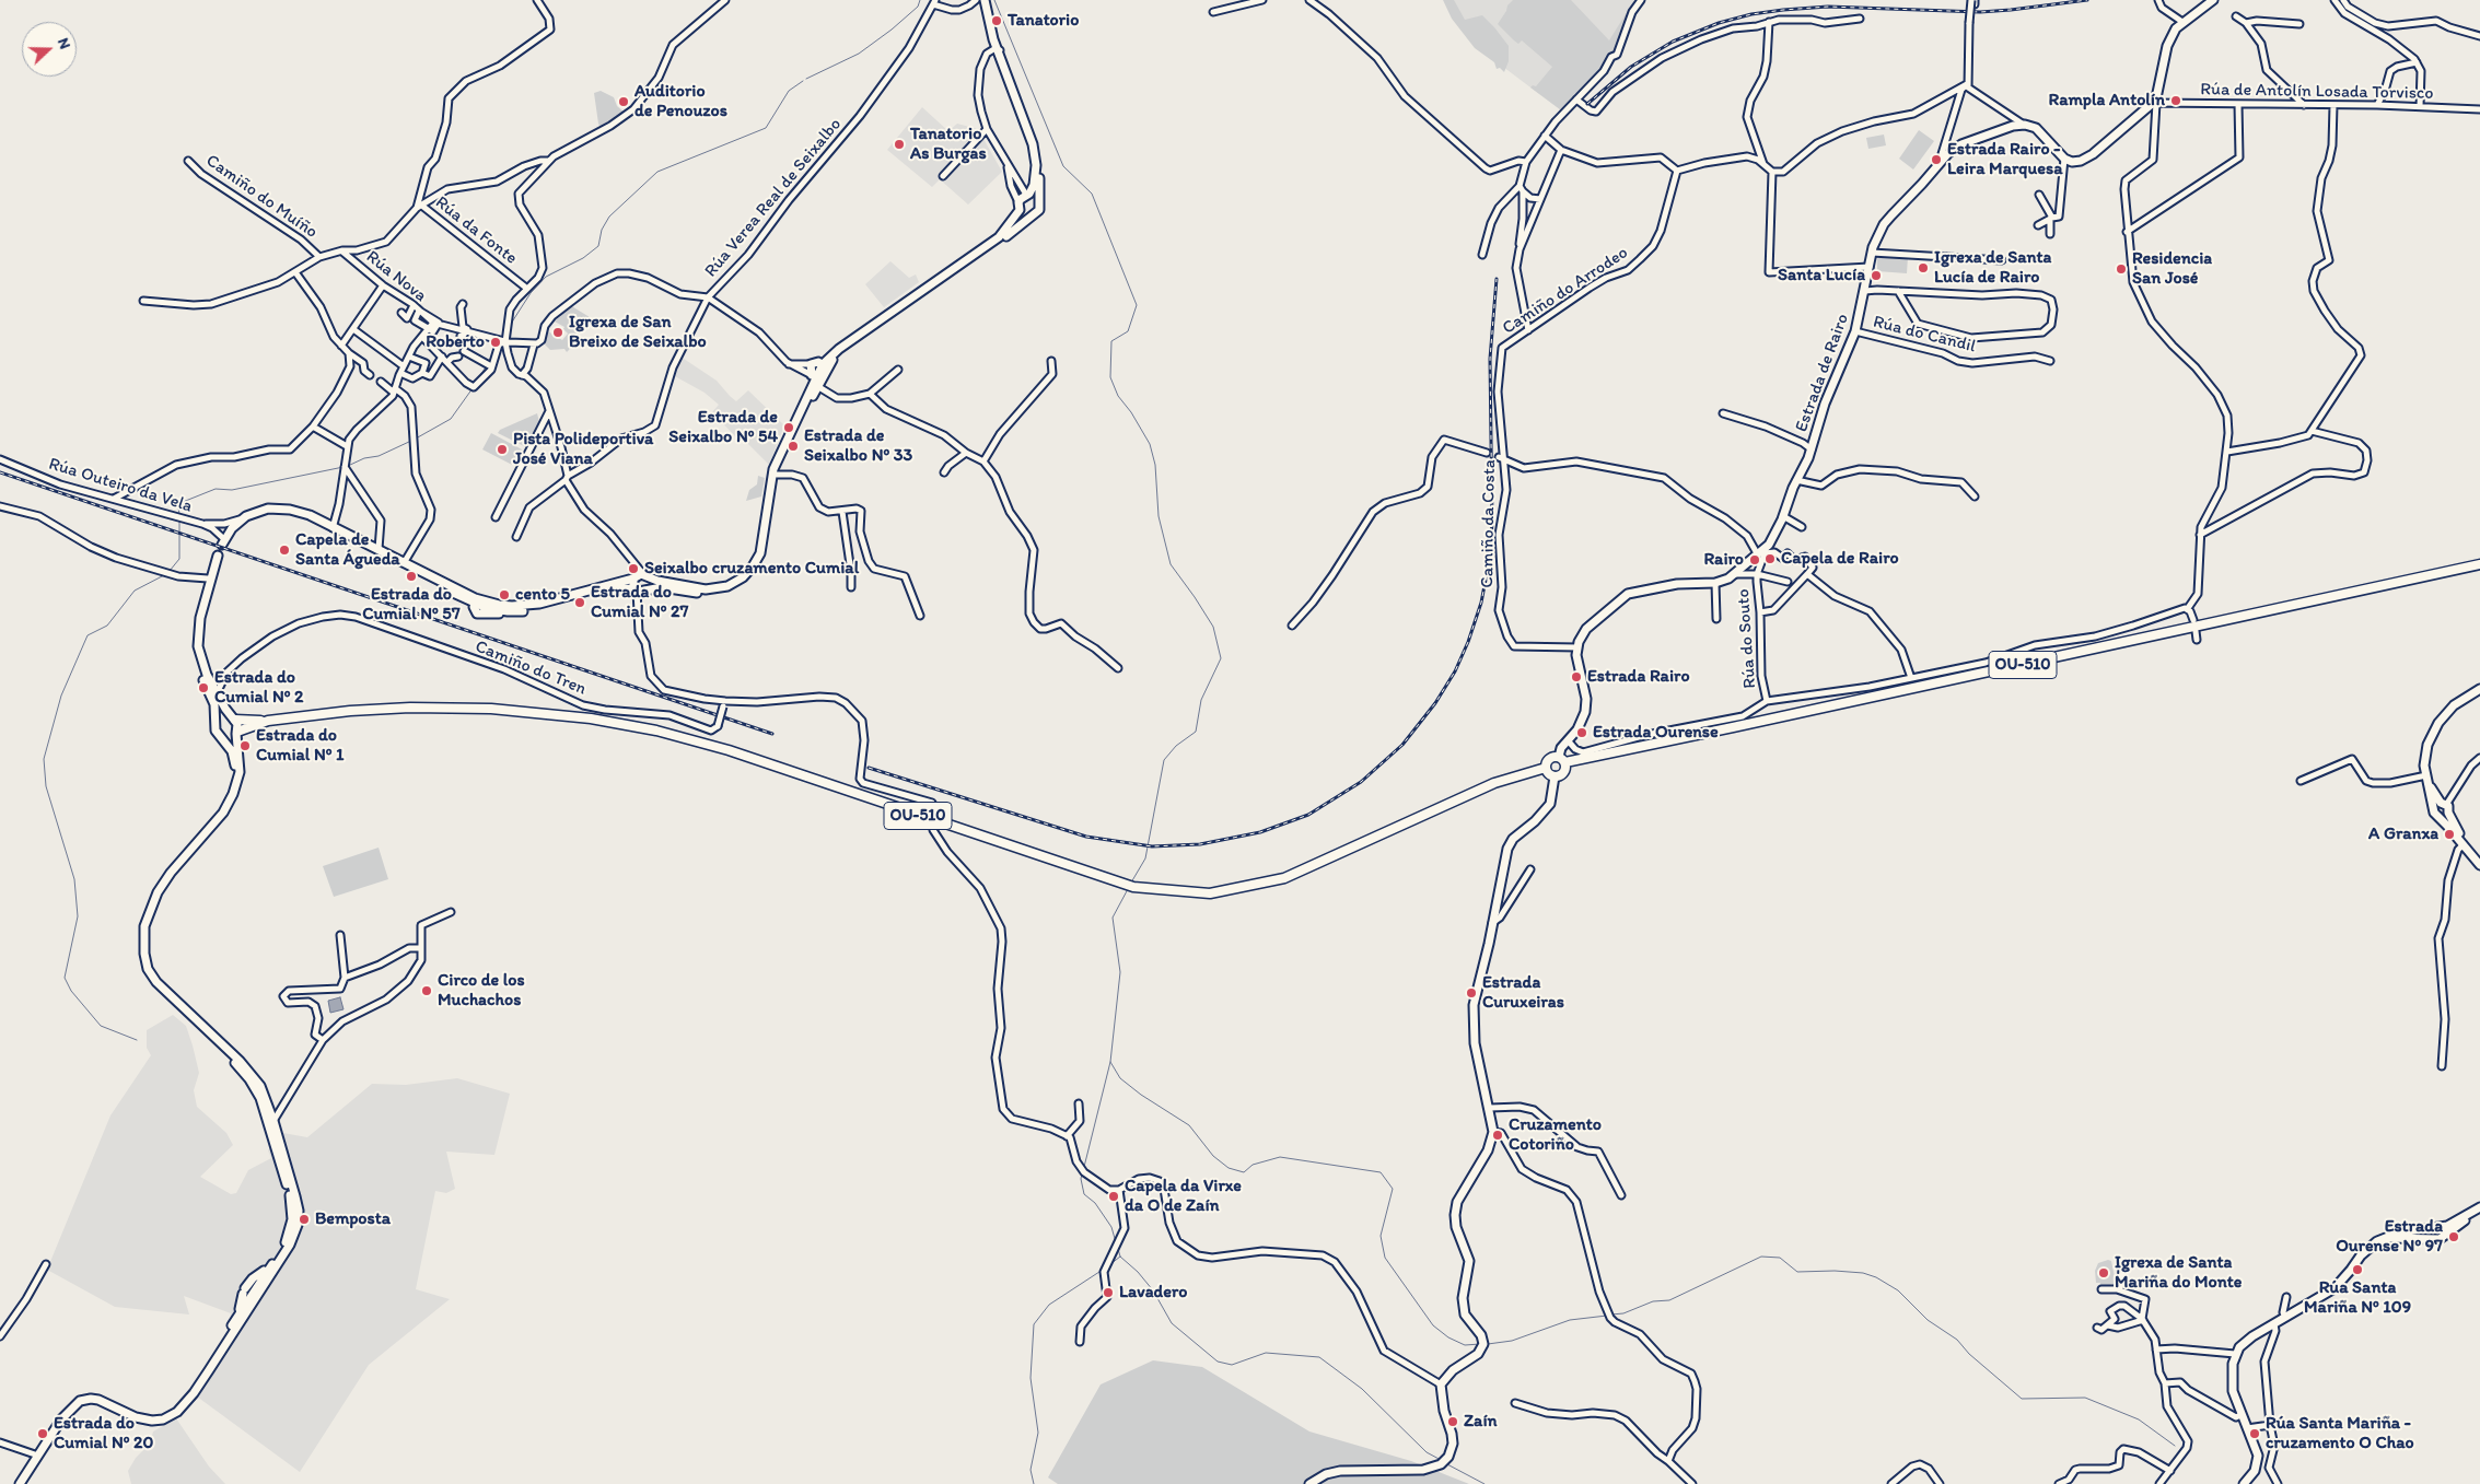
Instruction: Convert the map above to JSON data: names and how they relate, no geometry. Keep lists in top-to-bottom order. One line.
{"streets":{"main road":["OU-510"],"street":["Rúa de Antolín Losada Torvisco","Camiño do Muíño","Rúa Verea Real de Seixalbo","Rúa da Fonte","Rúa Nova","Camiño do Arrodeo","Rúa do Candil","Estrada de Rairo","Rúa Outeiro da Vela","Camiño da Costa","Rúa do Souto","Camiño do Tren"]},"crossings":[["Camiño do Muíño","Rúa da Fonte"],["Rúa da Fonte","Rúa Nova"],["Camiño do Arrodeo","Camiño da Costa"],["Rúa do Candil","Estrada de Rairo"],["Estrada de Rairo","Camiño da Costa"]],"places":["Tanatorio","Rampla Antolín","Auditorio de Penouzos","Tanatorio As Burgas","Estrada Rairo - Leira Marquesa","Igrexa de Santa Lucía de Rairo","Residencia San José","Santa Lucía","Igrexa de San Breixo de Seixalbo","Roberto","Estrada de Seixalbo Nº 54","Estrada de Seixalbo Nº 33","Pista Polideportiva José Viana","Capela de Santa Águeda","Capela de Rairo","Rairo","Seixalbo cruzamento Cumial","Estrada do Cumial Nº 57","cento 5","Estrada do Cumial Nº 27","Estrada Rairo","Estrada do Cumial Nº 2","Estrada Ourense","Estrada do Cumial Nº 1","A Granxa","Circo de los Muchachos","Estrada Curuxeiras","Cruzamento Cotoriño","Capela da Virxe da O de Zaín","Bemposta","Estrada Ourense Nº 97","Rúa Santa Mariña Nº 109","Igrexa de Santa Mariña do Monte","Lavadero","Zaín","Estrada do Cumial Nº 20","Rúa Santa Mariña - cruzamento O Chao"],"north":"right"}
